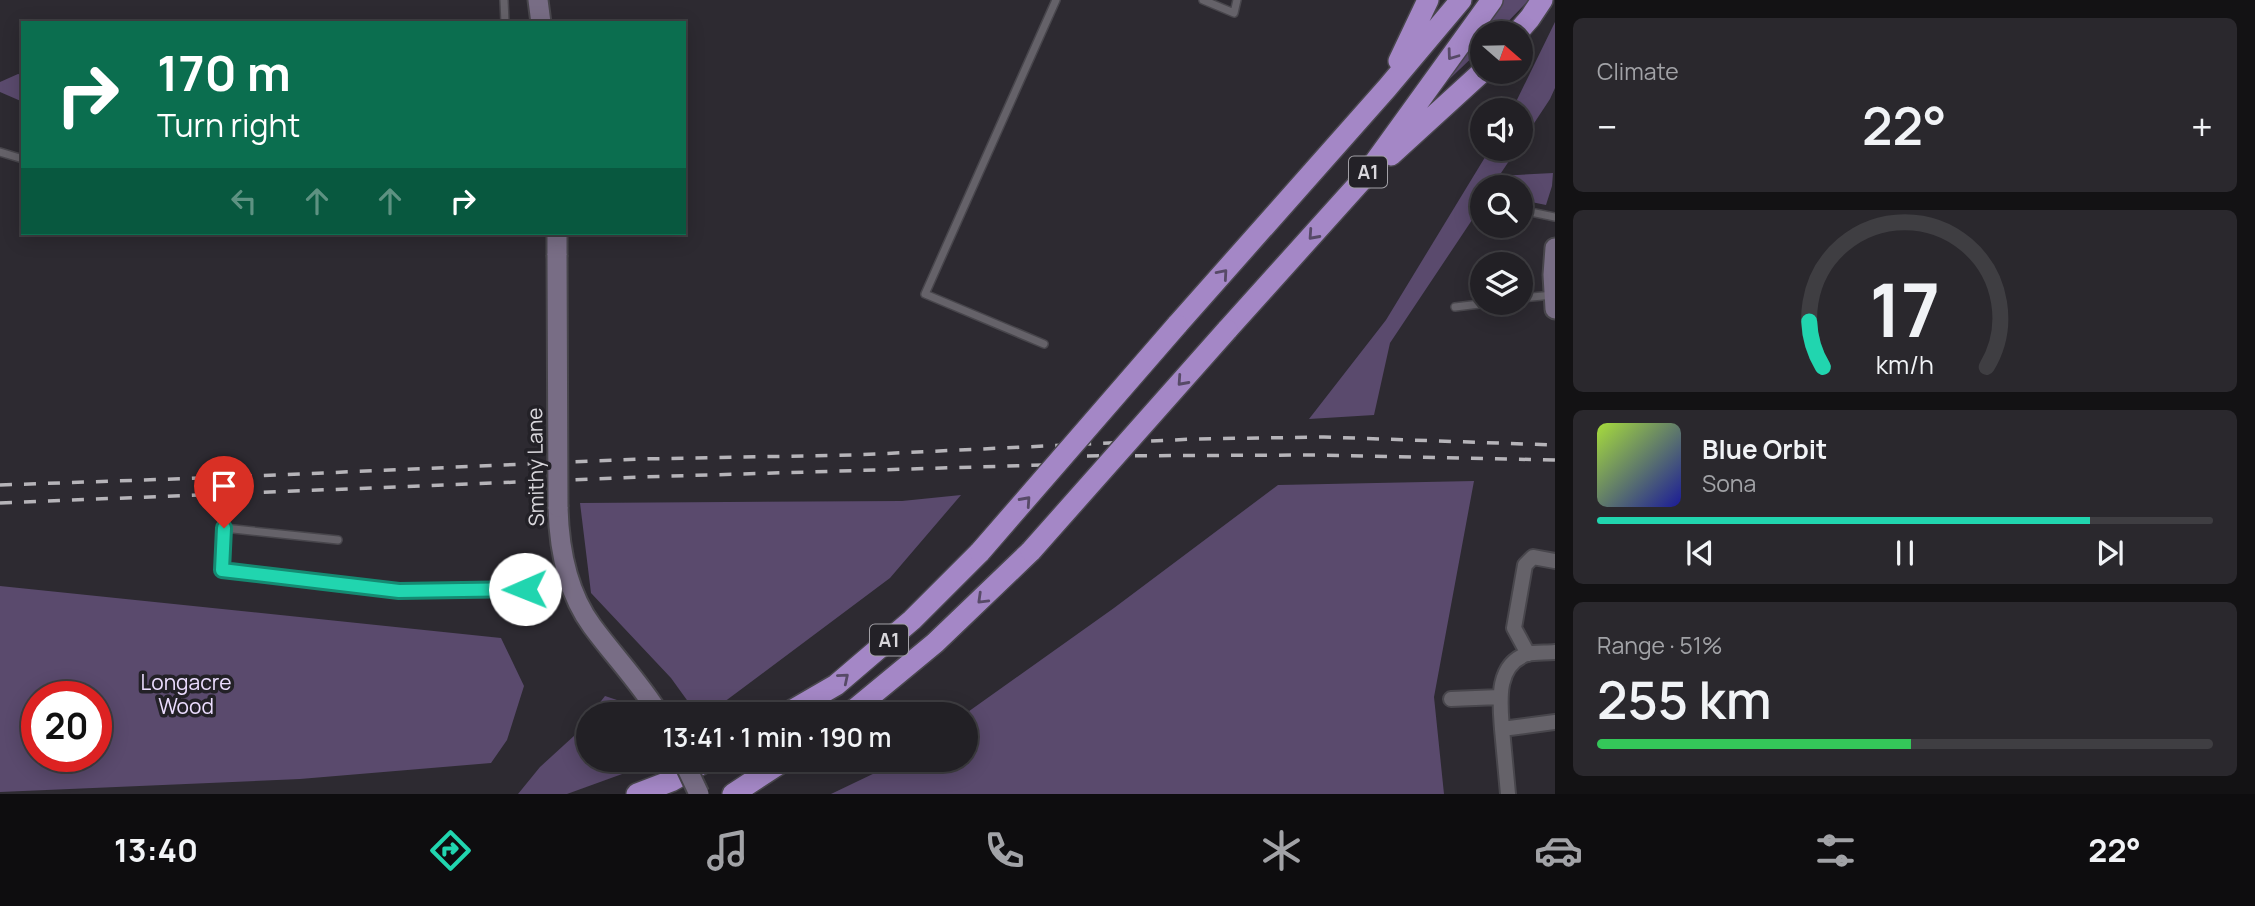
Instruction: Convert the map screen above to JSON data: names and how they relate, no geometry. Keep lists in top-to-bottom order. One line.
{"streets":{"highway":["A1"],"street":["Smithy Lane"]},"parks":["Longacre Wood"],"north":"right","page":{"tile":["Climate",["Range · 51%","255 km"]],"turn":["170 m","Turn right"],"heat":["−","22°","+"],"song":["Blue Orbit","Sona"],"limit":"20","trip":"13:41 · 1 min · 190 m","tabs":["13:40","22°"],"gauge":["17","km/h"]}}
